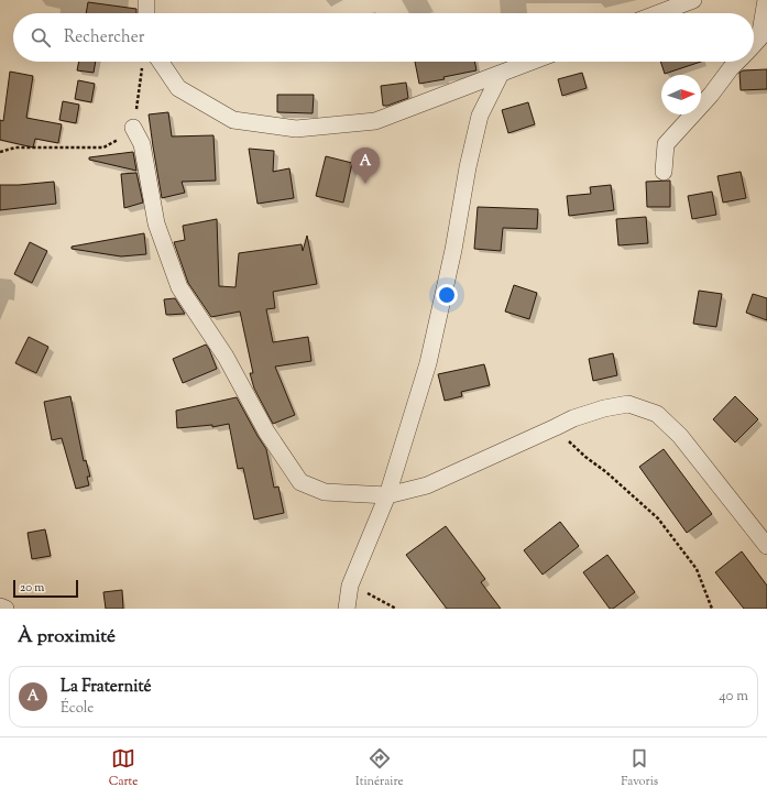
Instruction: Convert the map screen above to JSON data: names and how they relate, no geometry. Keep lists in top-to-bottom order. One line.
{"scale_bar":"20 m","north":"right","page":{"search":"Rechercher","pins":"A","scale":"20 m","heading":"À proximité","list":[{"mark":"A","name":"La Fraternité","note":"École","value":"40 m"}],"nav":["Carte","Itinéraire","Favoris"]}}
